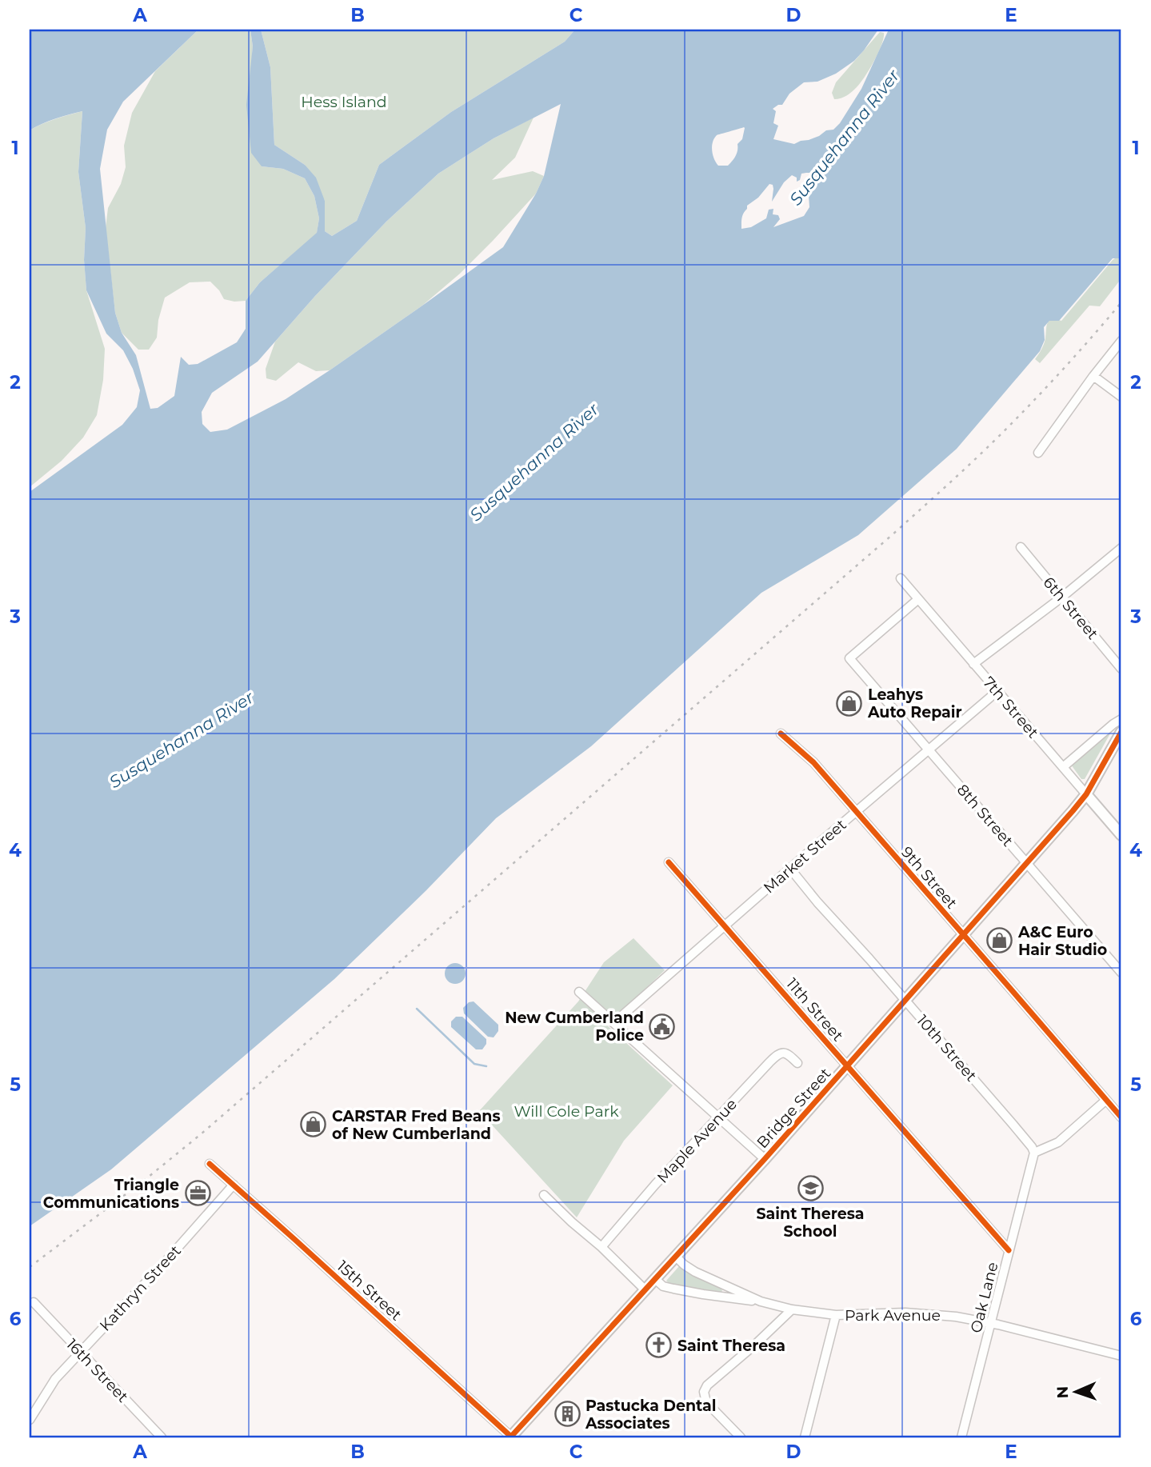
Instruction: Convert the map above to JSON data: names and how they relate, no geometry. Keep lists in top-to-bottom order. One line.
{"streets":{"main road":["7th Street","Bridge Street"],"street":["6th Street","8th Street","Market Street","9th Street","11th Street","10th Street","Maple Avenue","Kathryn Street","15th Street","Oak Lane","Park Avenue","16th Street"]},"crossings":[["7th Street","8th Street"],["7th Street","Market Street"],["7th Street","Bridge Street"],["8th Street","Market Street"],["8th Street","Bridge Street"],["Market Street","9th Street"],["Market Street","11th Street"],["Market Street","10th Street"],["9th Street","Bridge Street"],["11th Street","Bridge Street"],["11th Street","Oak Lane"],["10th Street","Bridge Street"],["10th Street","Oak Lane"],["Bridge Street","15th Street"],["Bridge Street","Park Avenue"],["Kathryn Street","15th Street"],["Kathryn Street","16th Street"],["Oak Lane","Park Avenue"]],"water":["Susquehanna River"],"parks":["Hess Island","Will Cole Park"],"places":{"shop":["Leahys Auto Repair","A&C Euro Hair Studio","CARSTAR Fred Beans of New Cumberland"],"public building":["New Cumberland Police"],"school or university":["Saint Theresa School"],"office":["Triangle Communications"],"church":["Saint Theresa"],"building":["Pastucka Dental Associates"]},"north":"left","grid":{"columns":["A","B","C","D","E"],"rows":["1","2","3","4","5","6"]}}
